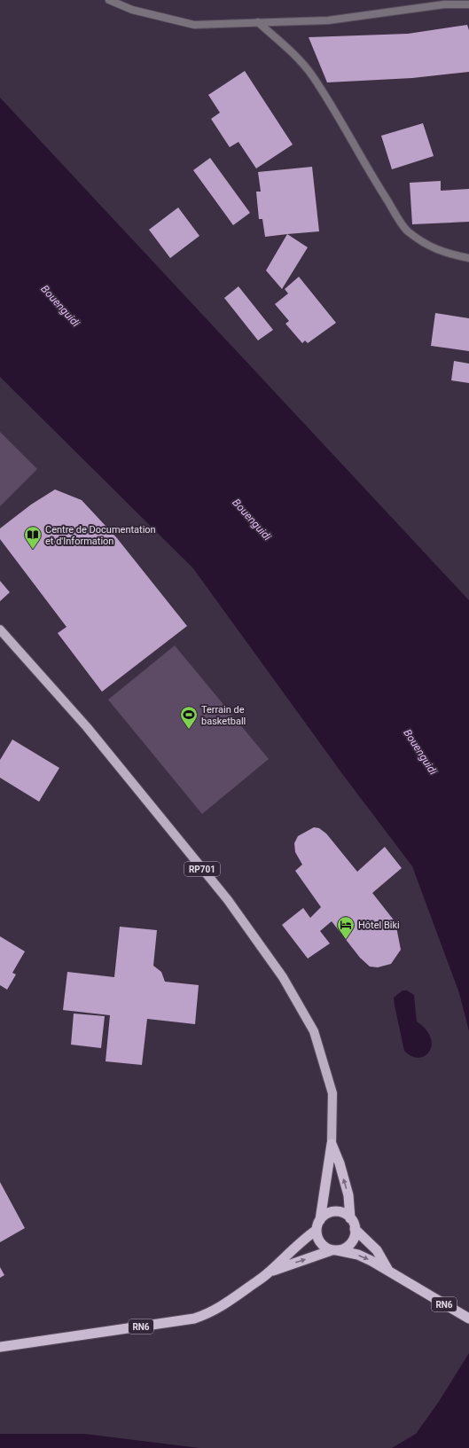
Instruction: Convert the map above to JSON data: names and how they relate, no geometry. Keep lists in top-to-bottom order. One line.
{"streets":{"highway":["RN6"],"main road":["RP701"]},"water":["Bouenguidi"],"places":{"library":["Centre de Documentation et d'Information"],"sports":["Terrain de basketball"],"hotel":["Hôtel Biki"]}}
